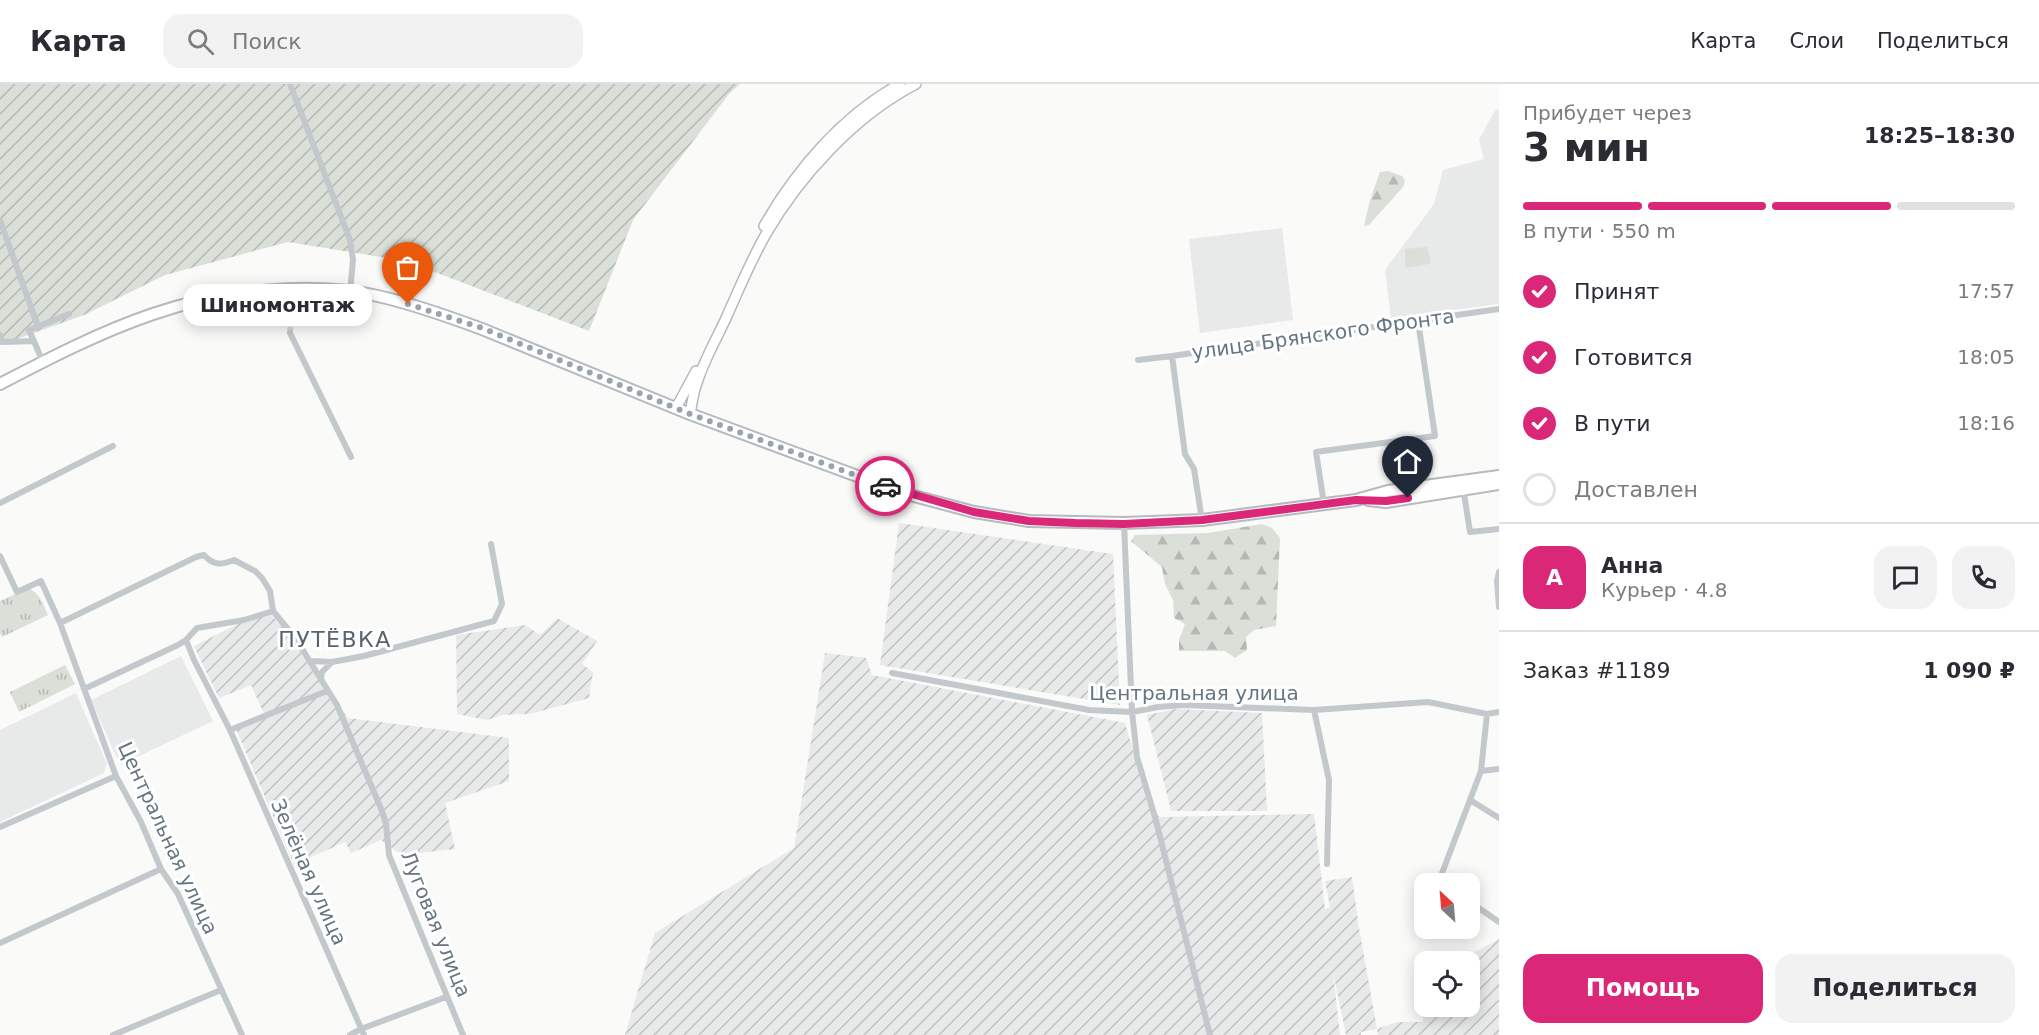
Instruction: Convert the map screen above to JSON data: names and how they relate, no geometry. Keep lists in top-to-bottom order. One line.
{"streets":{"street":["улица Брянского Фронта","Центральная улица","Зелёная улица","Луговая улица"]},"crossings":[["Центральная улица","Луговая улица"]],"districts":["ПУТЁВКА"],"places":["Шиномонтаж"],"north":"top left","page":{"header":"Карта","search":"Поиск","nav":["Карта","Слои","Поделиться"],"heading":["3 мин","Прибудет через","18:25–18:30"],"panel":["Анна","Курьер · 4.8","Заказ #1189","1 090 ₽"],"bar":"В пути · 550 m","list":[["Принят","17:57"],["Готовится","18:05"],["В пути","18:16"],"Доставлен"],"bubble":"Шиномонтаж","round":"А","buttons":["Помощь","Поделиться"]}}
